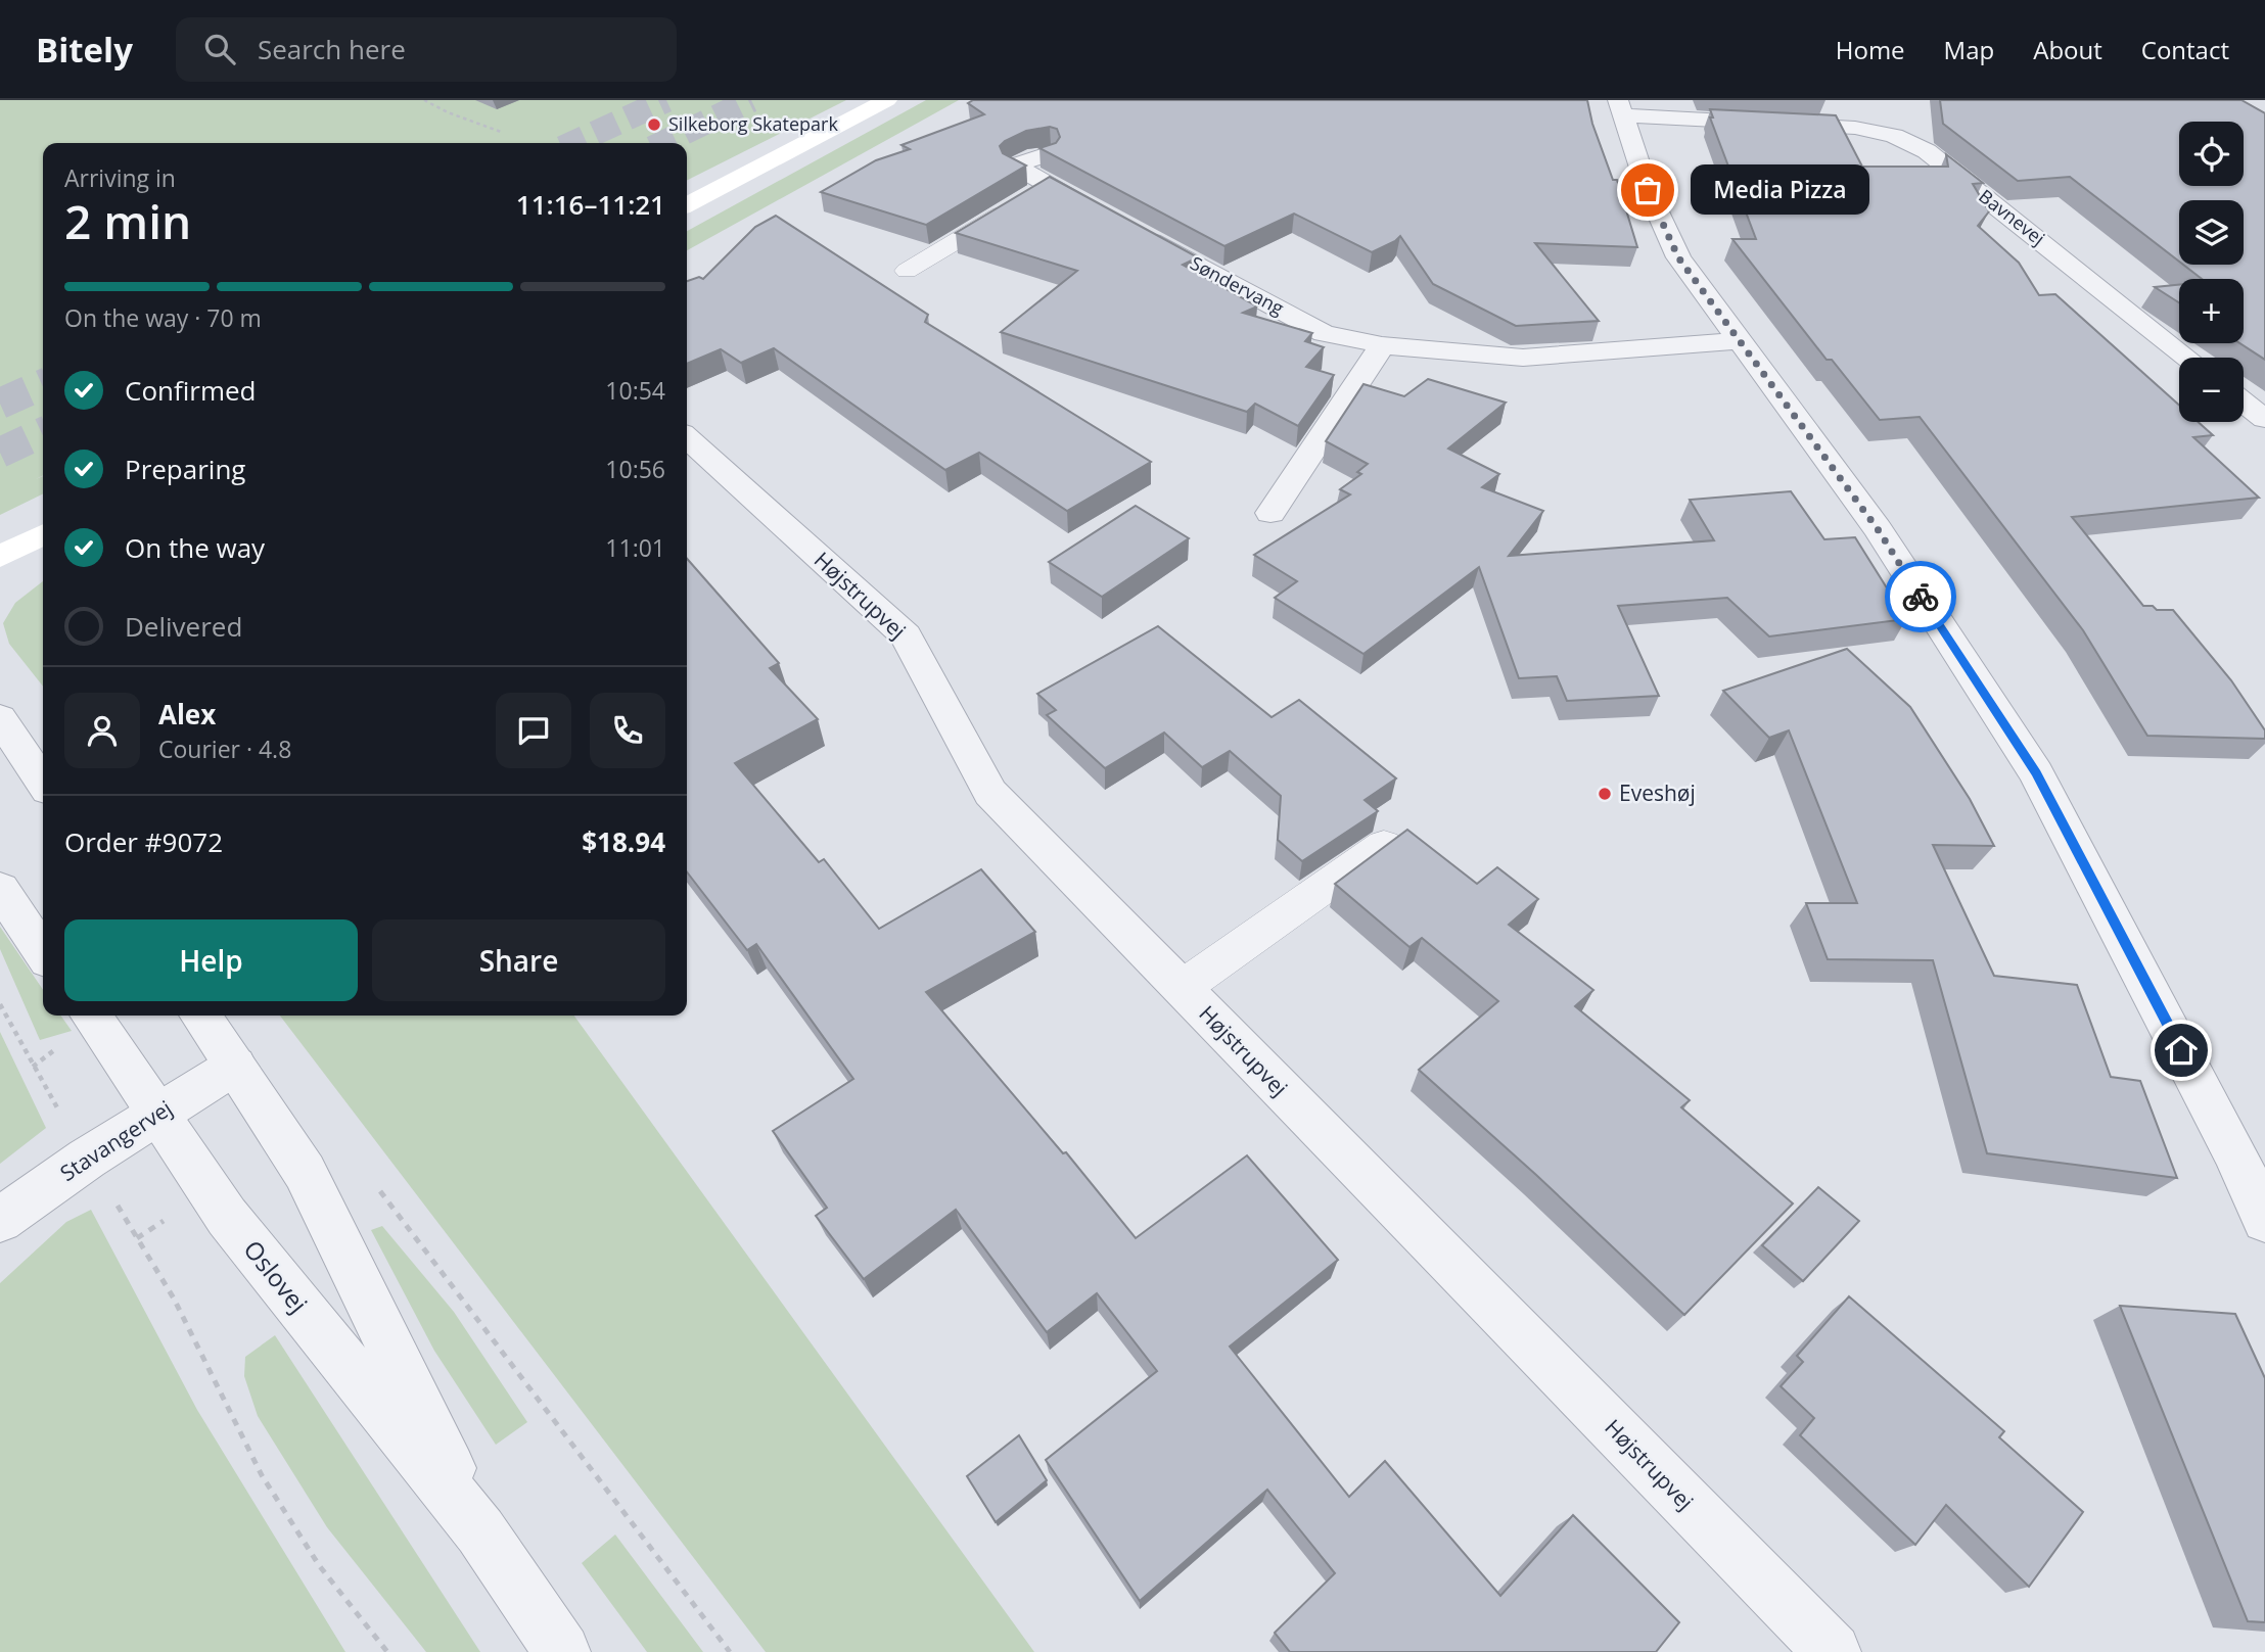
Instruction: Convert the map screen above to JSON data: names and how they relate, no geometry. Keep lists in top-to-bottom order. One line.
{"streets":{"street":["Bavnevej","Søndervang","Højstrupvej","Stavangervej","Oslovej"]},"crossings":[["Stavangervej","Oslovej"]],"places":["Silkeborg Skatepark","Media Pizza","Eveshøj"],"page":{"header":"Bitely","search":"Search here","nav":["Home","Map","About","Contact"],"map_buttons":["+","−"],"heading":["2 min","Arriving in","11:16–11:21"],"panel":["Alex","Courier · 4.8","Order #9072","$18.94"],"bubble":"Media Pizza","bar":"On the way · 70 m","list":[["Confirmed","10:54"],["Preparing","10:56"],["On the way","11:01"],"Delivered"],"buttons":["Help","Share"]}}
